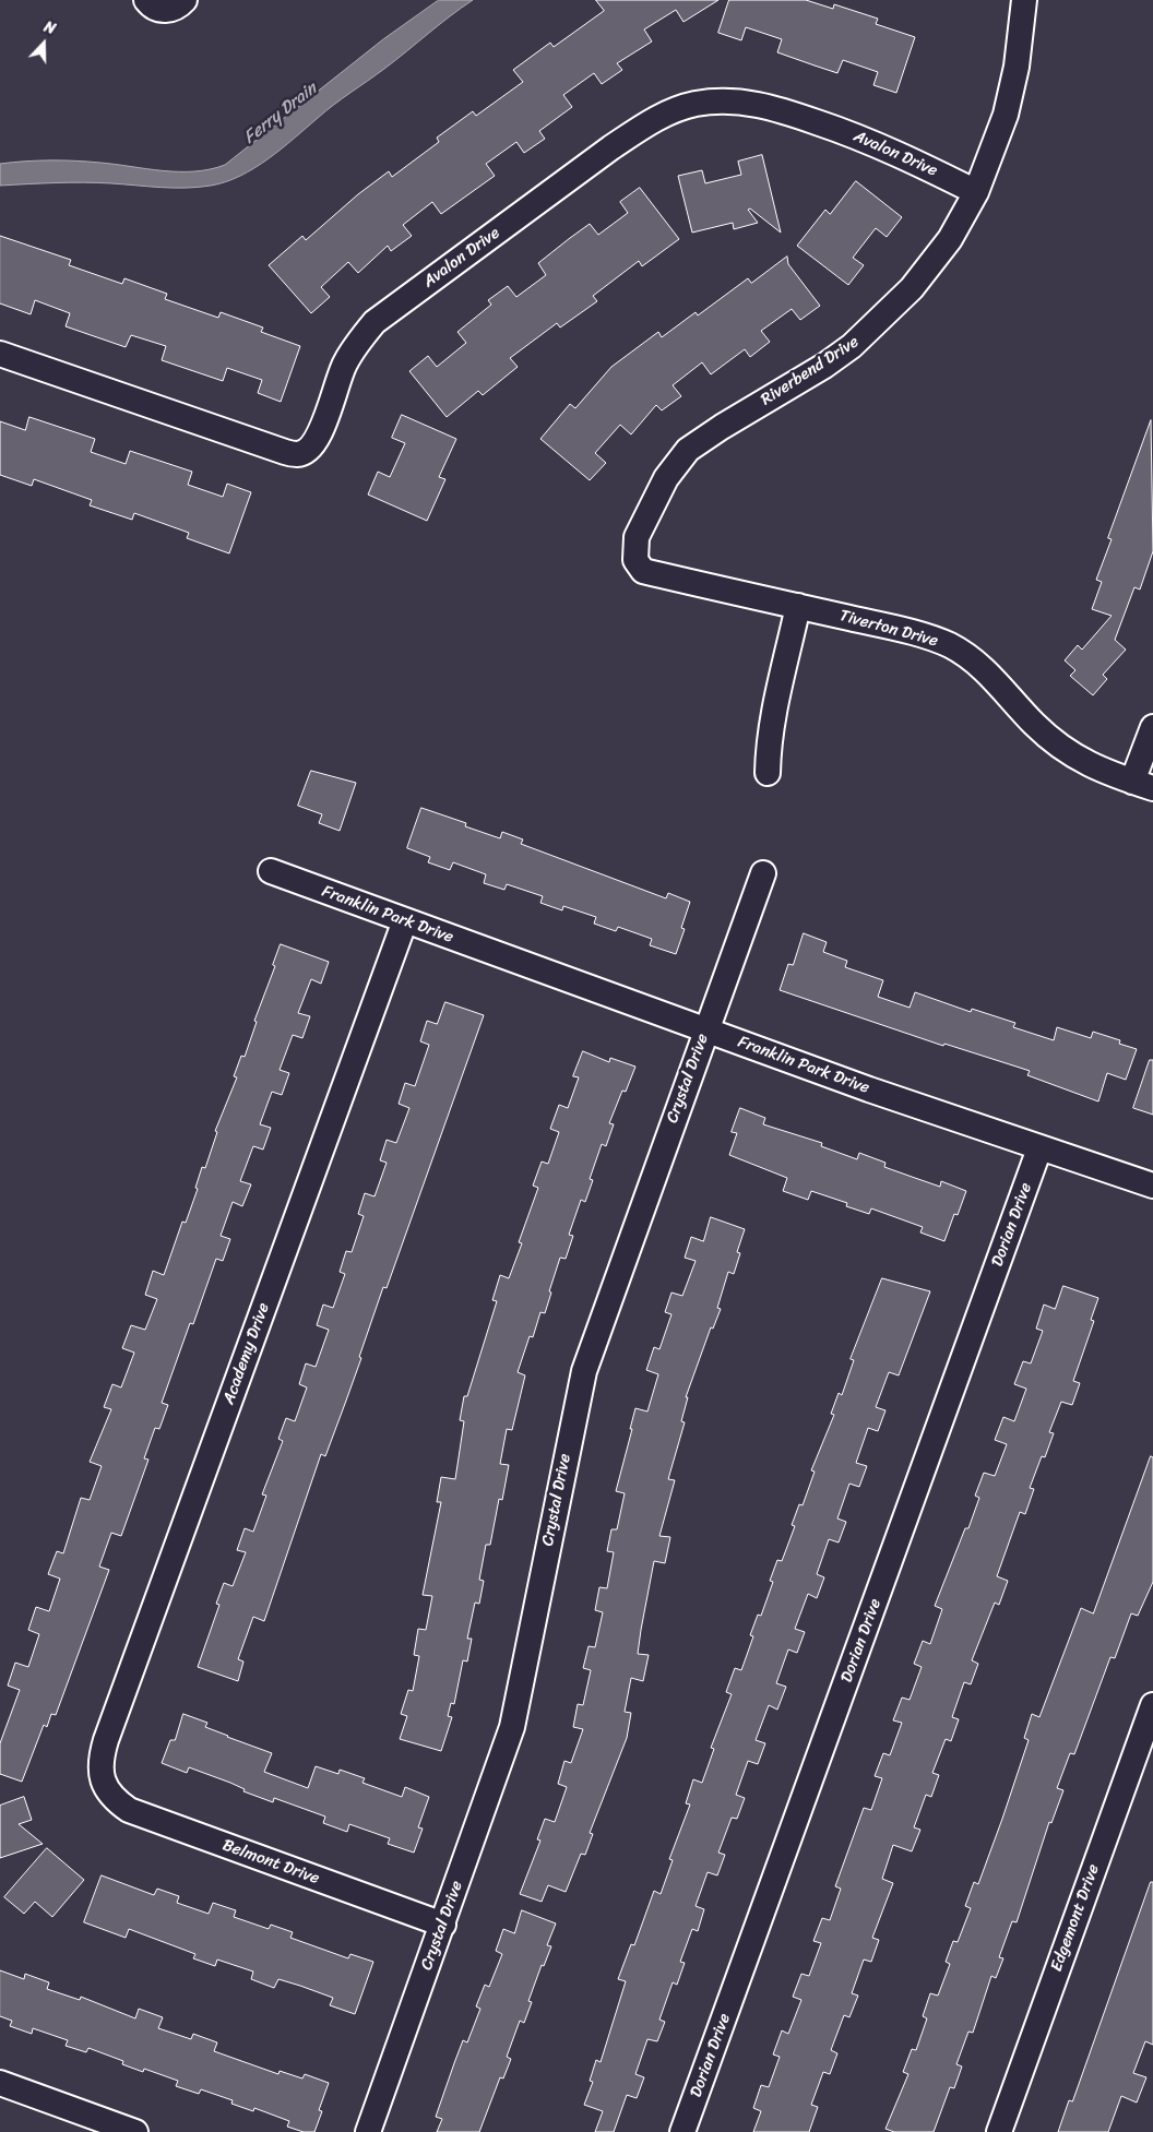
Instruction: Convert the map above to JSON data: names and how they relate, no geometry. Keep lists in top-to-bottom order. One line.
{"streets":{"street":["Avalon Drive","Riverbend Drive","Tiverton Drive","Franklin Park Drive","Crystal Drive","Dorian Drive","Academy Drive","Belmont Drive","Edgemont Drive"]},"crossings":[["Avalon Drive","Riverbend Drive"],["Riverbend Drive","Tiverton Drive"],["Franklin Park Drive","Crystal Drive"],["Franklin Park Drive","Dorian Drive"],["Franklin Park Drive","Academy Drive"],["Crystal Drive","Belmont Drive"],["Academy Drive","Belmont Drive"]],"water":["Ferry Drain"],"north":"top"}
